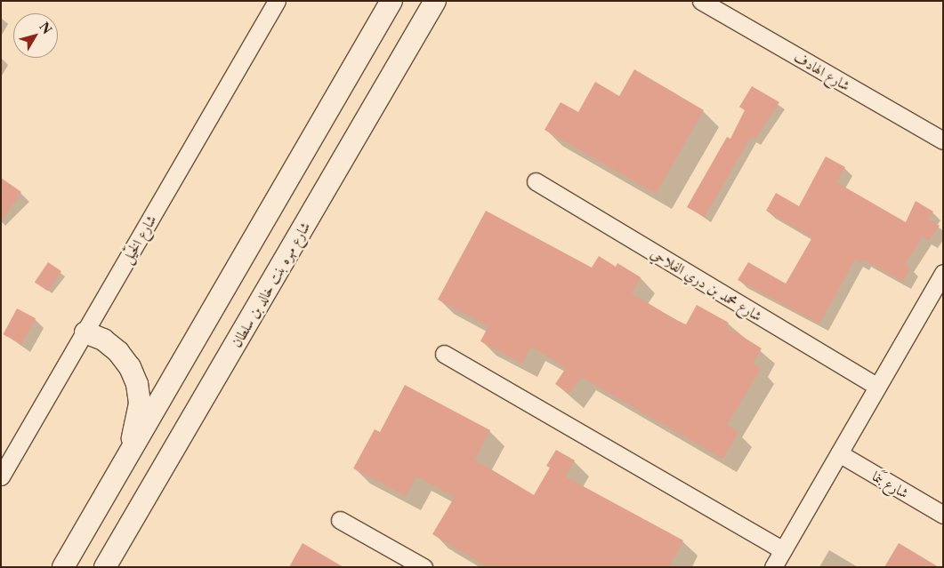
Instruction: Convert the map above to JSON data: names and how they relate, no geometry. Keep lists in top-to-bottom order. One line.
{"streets":{"street":["شارع الهادف","شارع الخَيْل","شارع مهره بنت خالد بن سلطان","شارع محمد بن دري الفلاحي","شارع بَنَما"]},"north":"top right"}
